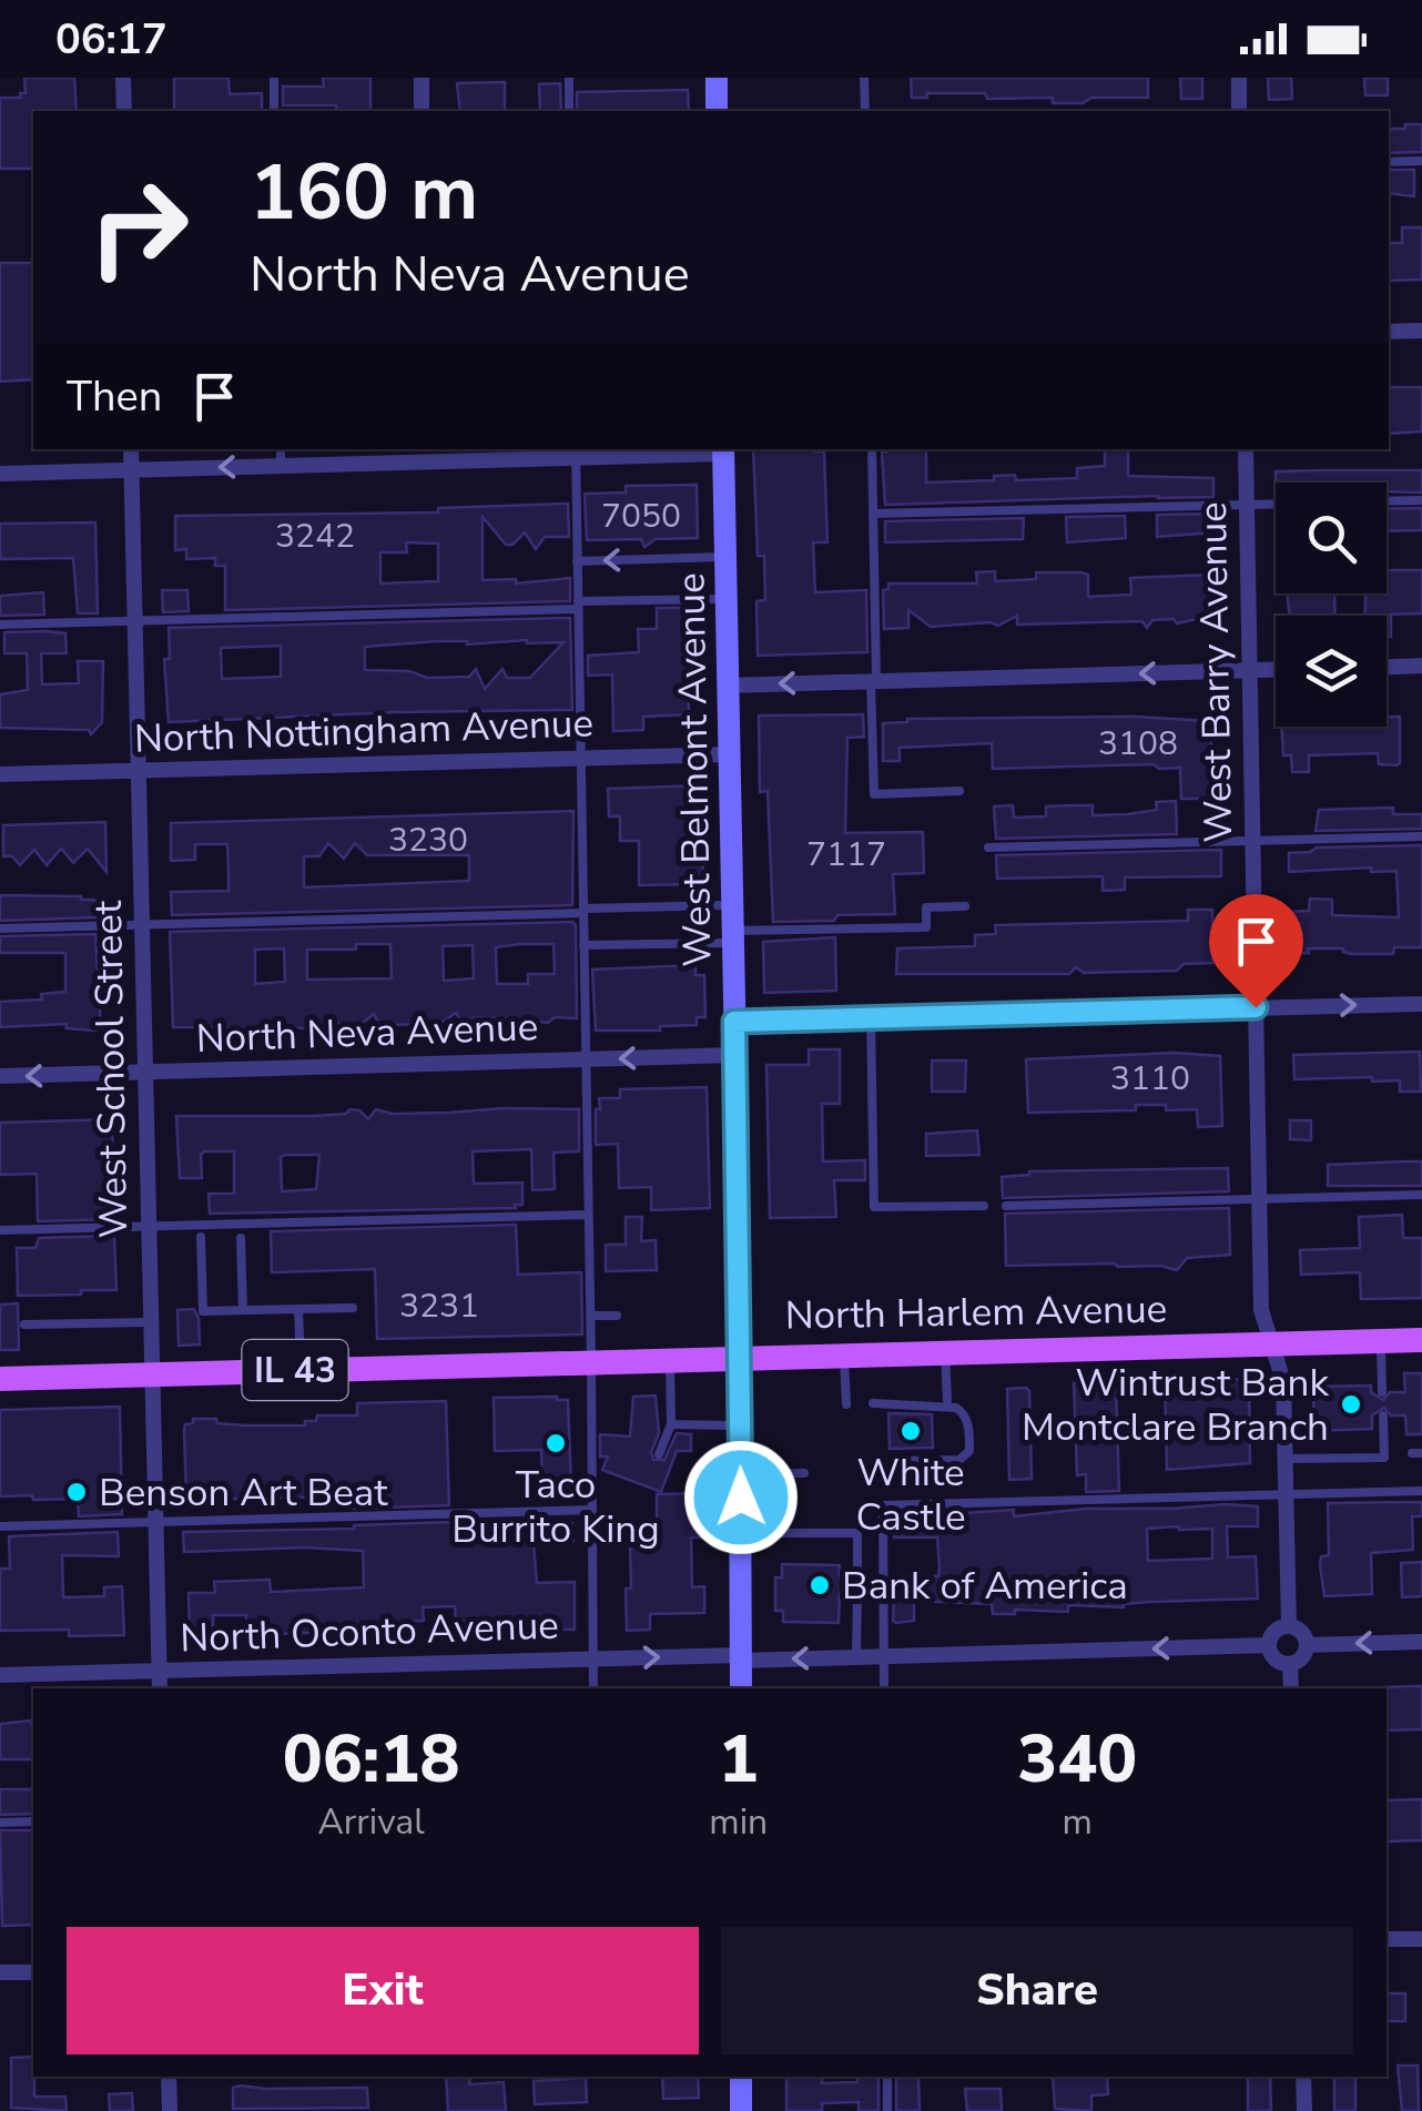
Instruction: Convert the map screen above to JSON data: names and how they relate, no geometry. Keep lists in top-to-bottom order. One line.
{"streets":{"main road":["West Belmont Avenue","North Harlem Avenue","IL 43"],"street":["West Barry Avenue","North Nottingham Avenue","North Neva Avenue","West School Street","North Oconto Avenue"]},"crossings":[["West Barry Avenue","North Harlem Avenue"],["West Barry Avenue","North Oconto Avenue"],["North Nottingham Avenue","West Belmont Avenue"],["North Nottingham Avenue","West School Street"],["West Belmont Avenue","North Neva Avenue"],["West Belmont Avenue","North Harlem Avenue"],["West Belmont Avenue","North Oconto Avenue"],["North Neva Avenue","West School Street"],["West School Street","North Harlem Avenue"],["West School Street","North Oconto Avenue"]],"one_way":["North Neva Avenue"],"places":["Wintrust Bank Montclare Branch","White Castle","Taco Burrito King","Benson Art Beat","Bank of America"],"house_numbers":["7050","3242","3108","3230","7117","3110","3231"],"page":{"status":"06:17","turn":["160 m","North Neva Avenue"],"then":"Then","eta":["06:18","Arrival","1","min","340","m"],"buttons":["Exit","Share"]}}
